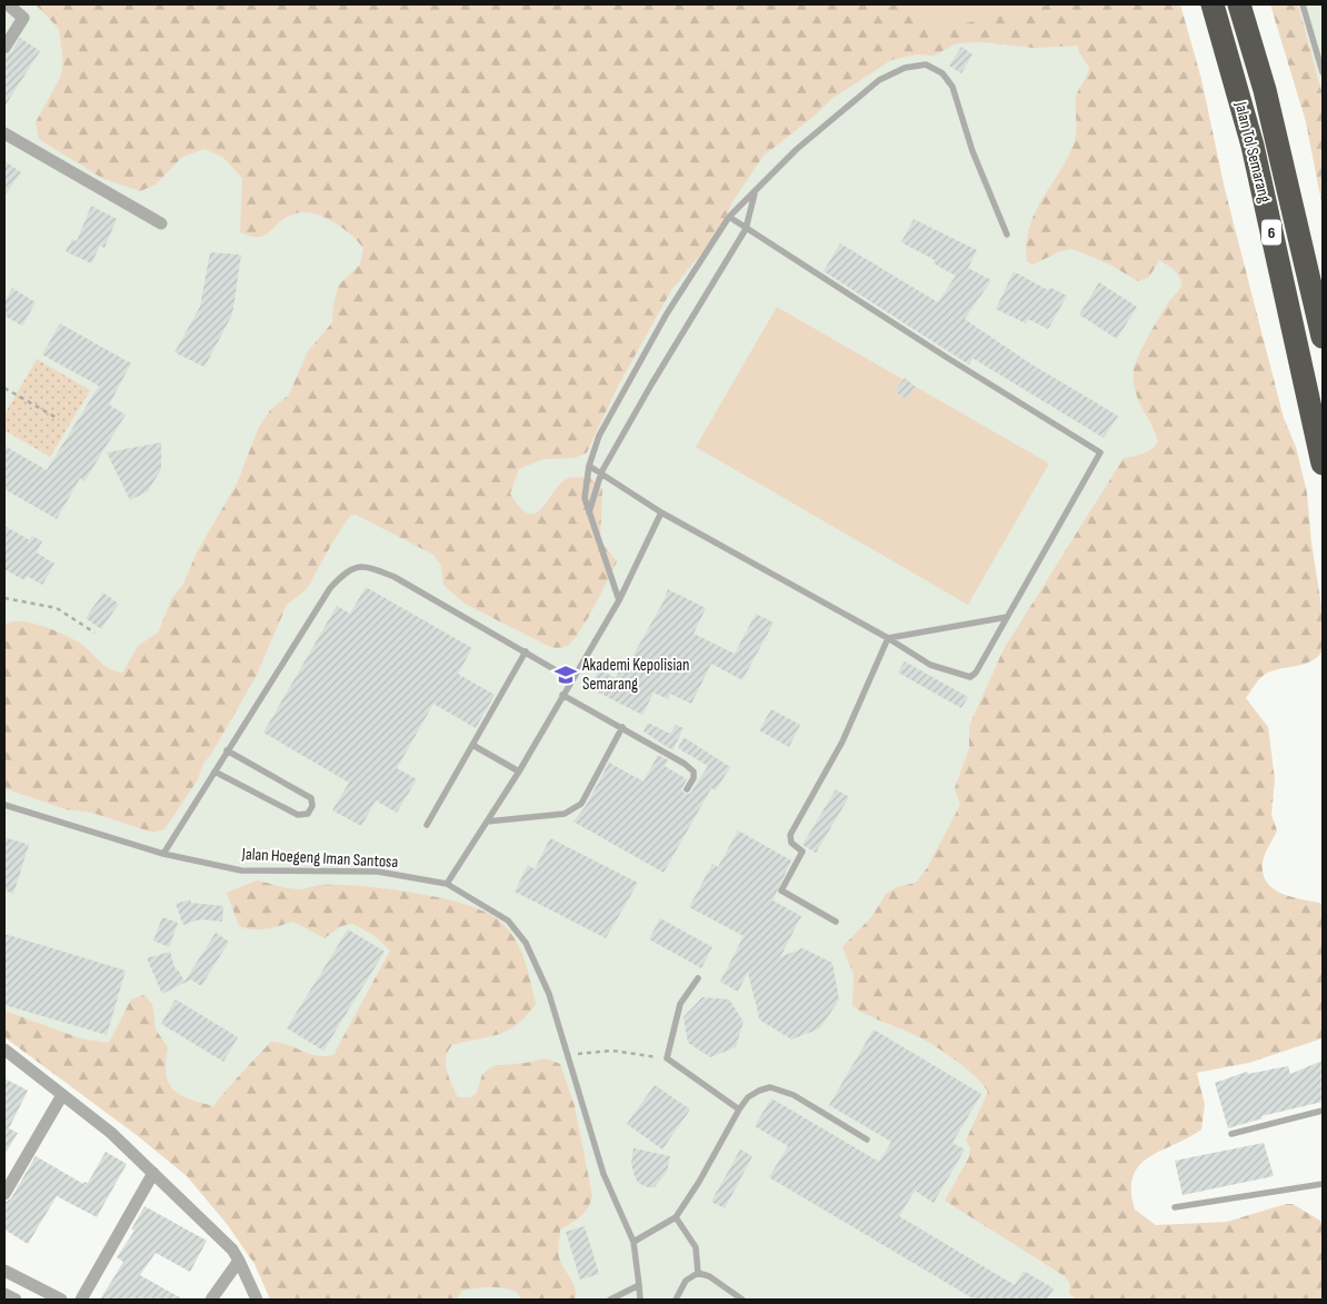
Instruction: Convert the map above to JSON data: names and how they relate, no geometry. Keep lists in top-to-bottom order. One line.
{"streets":{"highway":["Jalan Tol Semarang","6"],"lane":["Jalan Hoegeng Iman Santosa"]},"places":{"school or university":["Akademi Kepolisian Semarang"]}}
